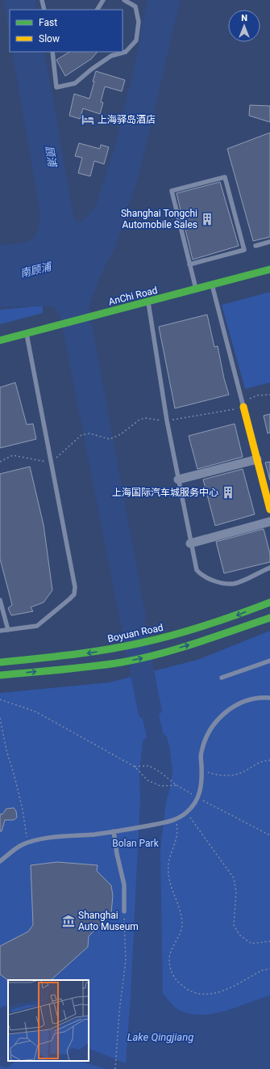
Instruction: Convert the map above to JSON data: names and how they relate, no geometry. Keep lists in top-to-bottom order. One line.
{"streets":{"main road":["AnChi Road","Boyuan Road"]},"water":["顾浦","南顾浦","Lake Qingjiang"],"parks":["Bolan Park"],"places":{"hotel":["上海驿岛酒店"],"building":["Shanghai Tongchi Automobile Sales","上海国际汽车城服务中心"],"museum":["Shanghai Auto Museum"]},"legend":["Fast","Slow"],"north":"top"}
